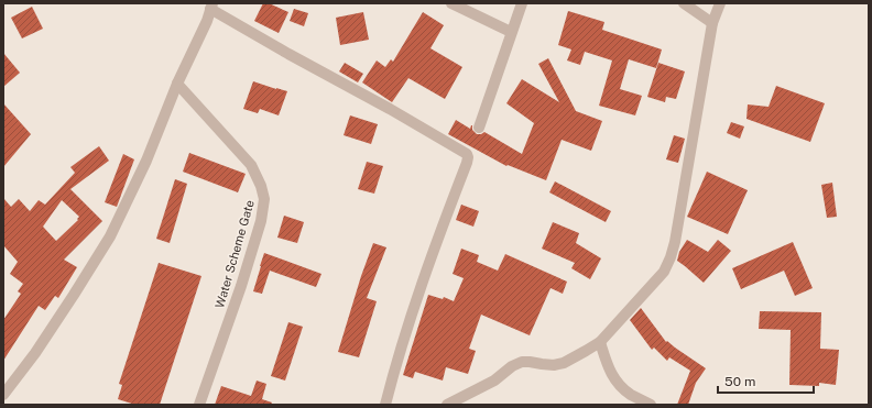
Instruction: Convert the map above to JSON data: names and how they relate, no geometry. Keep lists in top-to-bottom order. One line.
{"streets":{"street":["Water Scheme Gate"]},"scale_bar":"50 m"}
